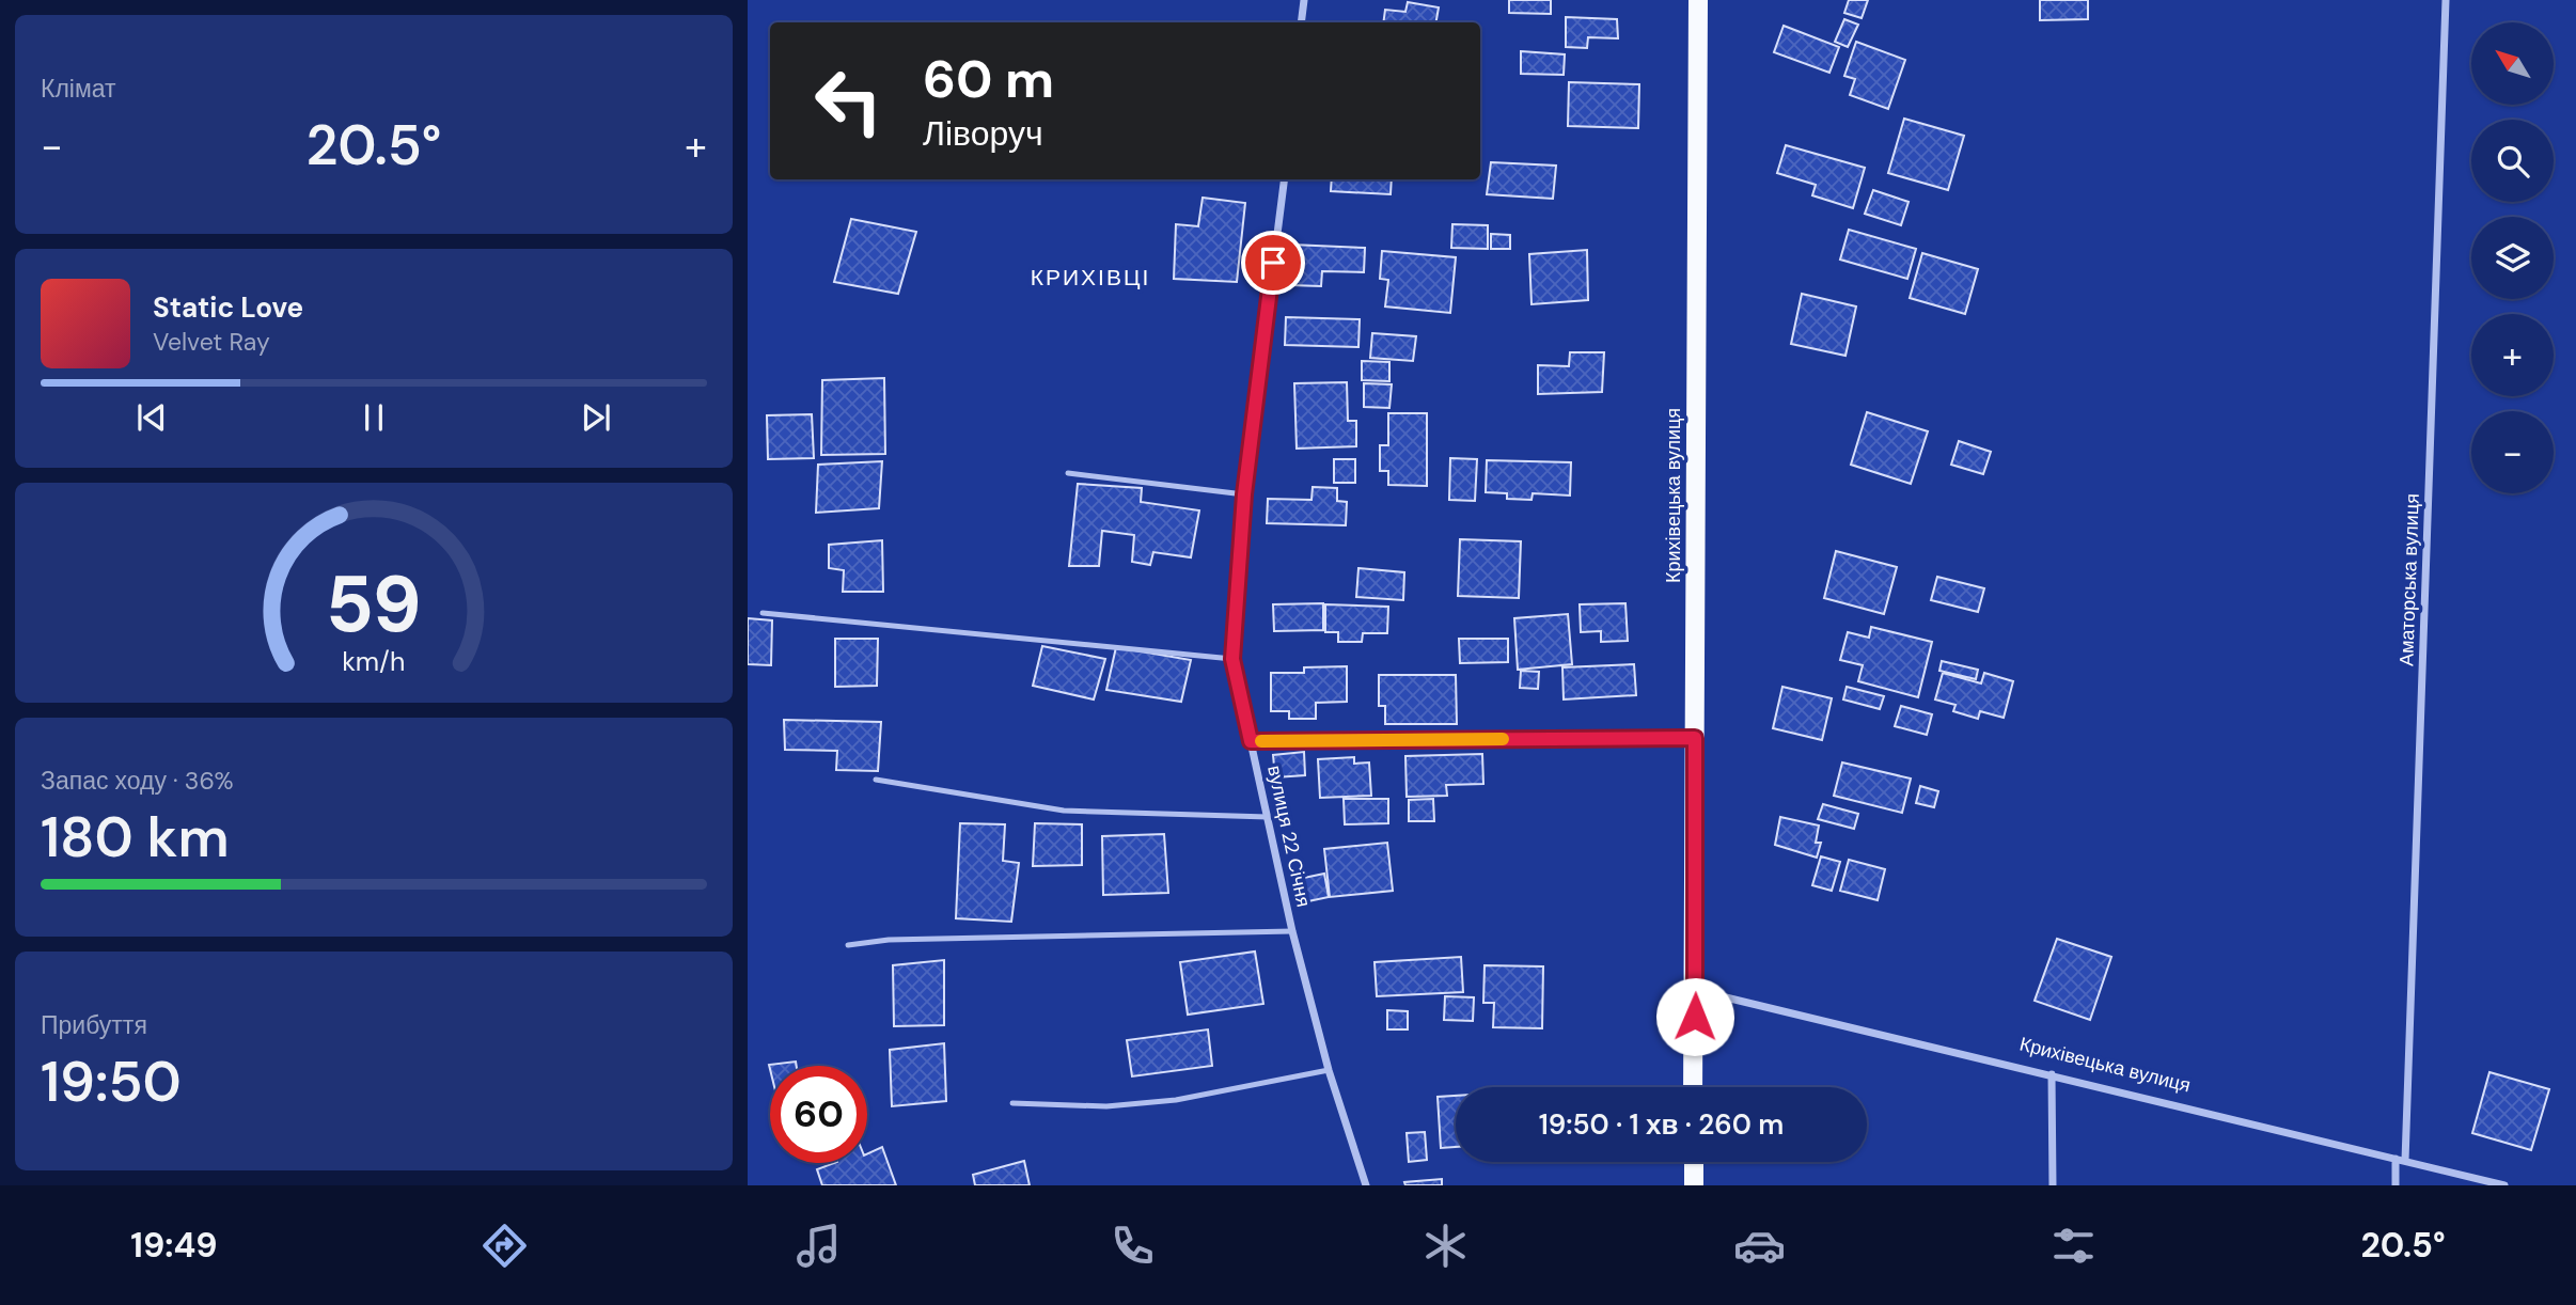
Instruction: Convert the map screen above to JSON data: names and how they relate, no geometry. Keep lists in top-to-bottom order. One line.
{"streets":{"main road":["Крихівецька вулиця"],"street":["Аматорська вулиця","вулиця 22 Січня"]},"crossings":[["Крихівецька вулиця","Аматорська вулиця"]],"districts":["КРИХІВЦІ"],"north":"top left","page":{"tile":["Клімат",["Запас ходу · 36%","180 km"],["Прибуття","19:50"]],"map_buttons":["+","−"],"turn":["60 m","Ліворуч"],"heat":["−","20.5°","+"],"song":["Static Love","Velvet Ray"],"limit":"60","trip":"19:50 · 1 хв · 260 m","tabs":["19:49","20.5°"],"gauge":["59","km/h"]}}
